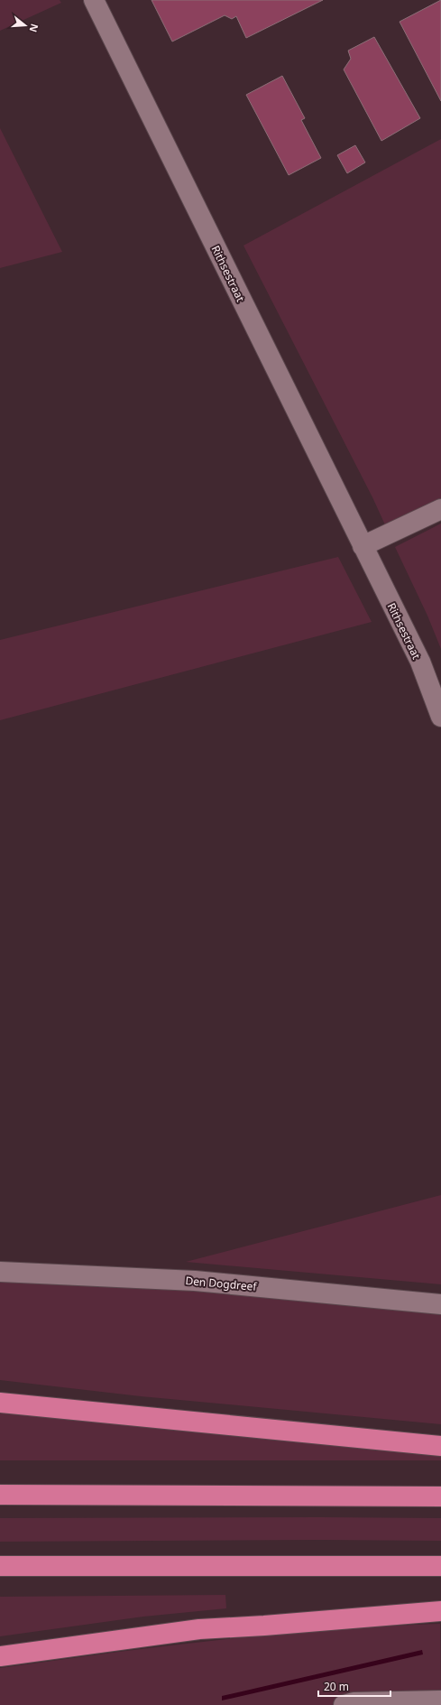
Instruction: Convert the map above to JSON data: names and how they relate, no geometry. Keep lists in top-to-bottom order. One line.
{"streets":{"street":["Rithsestraat","Den Dogdreef"]},"scale_bar":"20 m","north":"right"}
